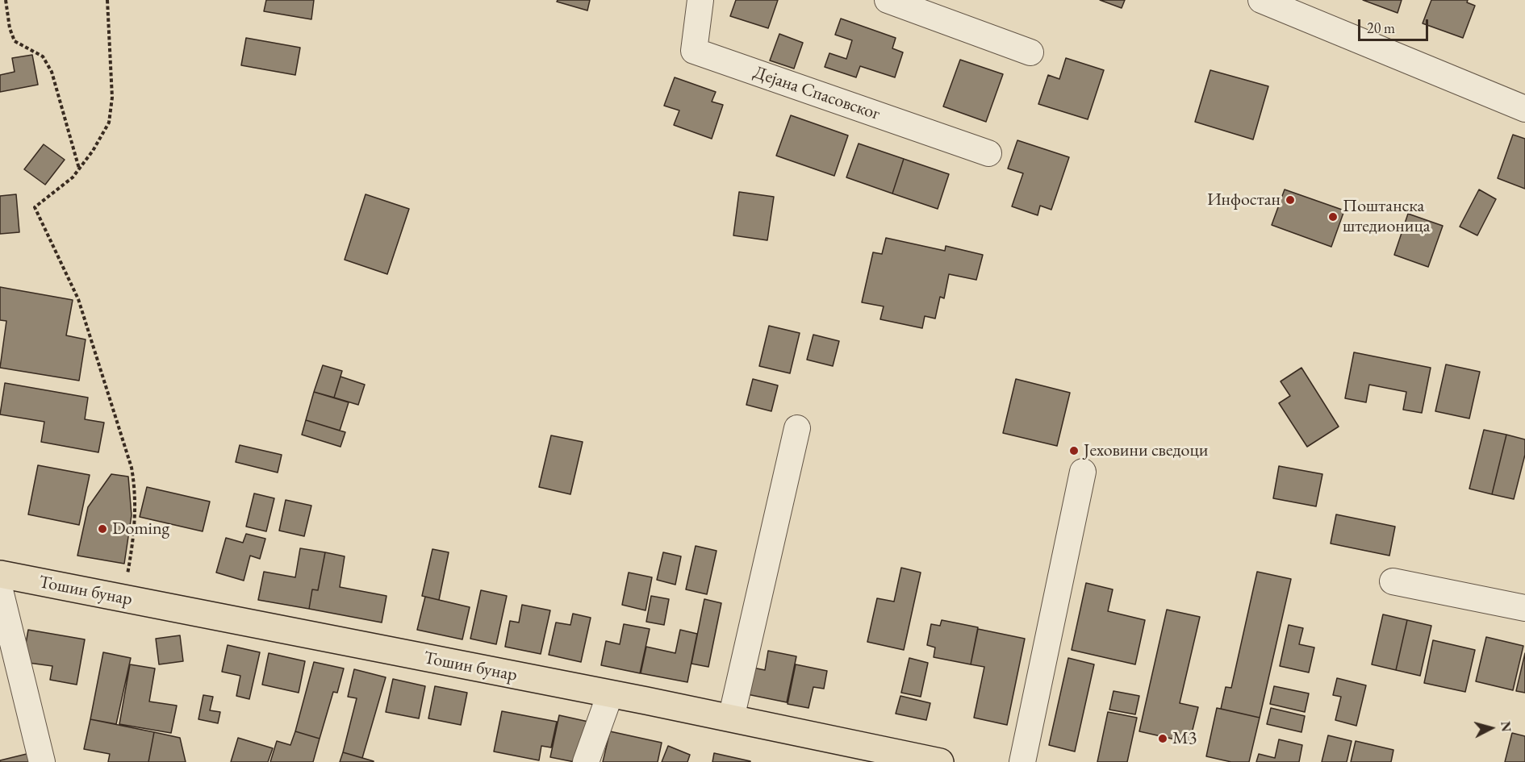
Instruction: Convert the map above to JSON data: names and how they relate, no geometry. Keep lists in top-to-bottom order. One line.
{"streets":{"main road":["Тошин бунар"],"street":["Дејана Спасовског"]},"places":["Инфостан","Поштанска штедионица","Јеховини сведоци","Doming","М3"],"scale_bar":"20 m","north":"right"}
